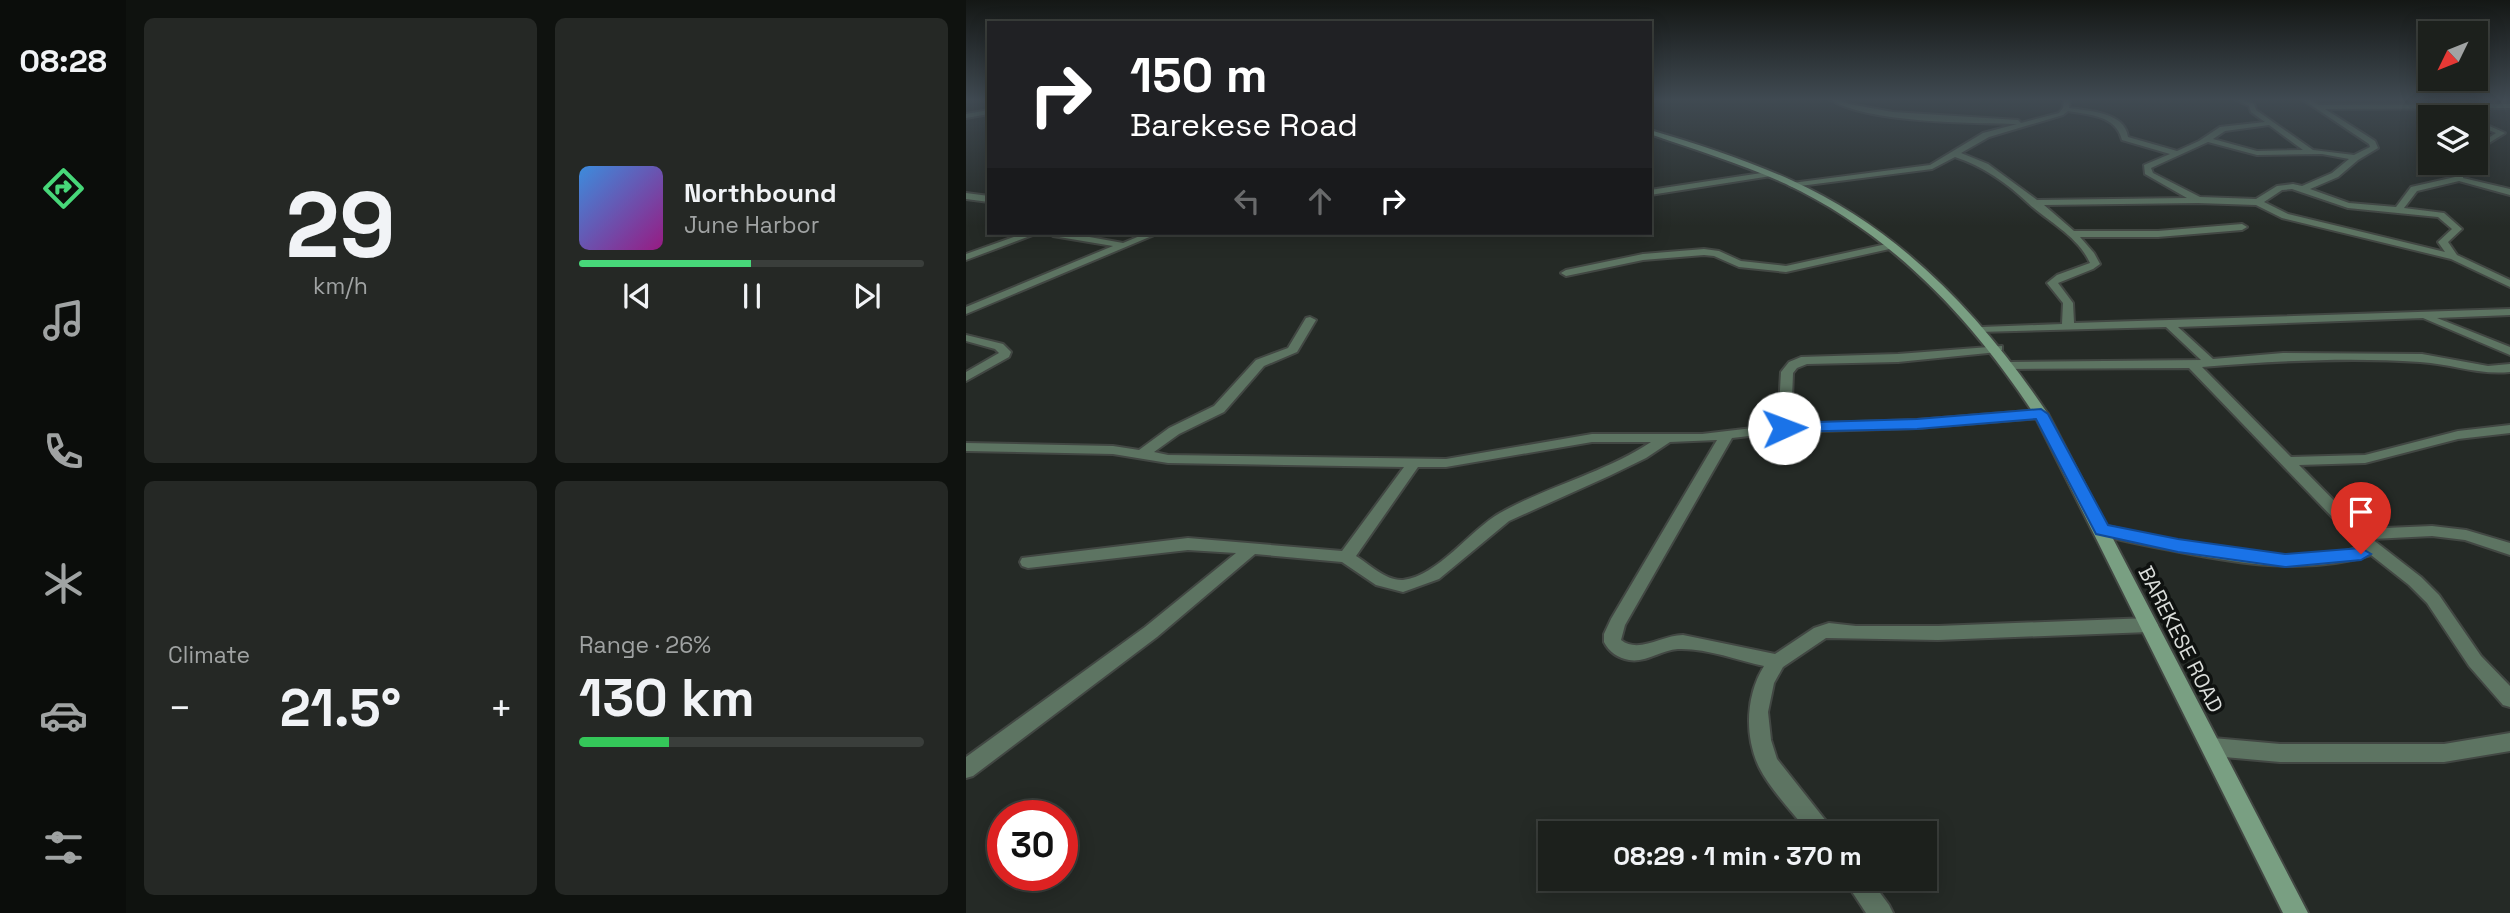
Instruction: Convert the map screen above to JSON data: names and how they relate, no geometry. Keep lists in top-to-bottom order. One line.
{"streets":{"main road":["BAREKESE ROAD"]},"north":"bottom left","page":{"tabs":"08:28","tile":[["29","km/h"],"Climate",["Range · 26%","130 km"]],"turn":["150 m","Barekese Road"],"song":["Northbound","June Harbor"],"heat":["−","21.5°","+"],"limit":"30","trip":"08:29 · 1 min · 370 m"}}
